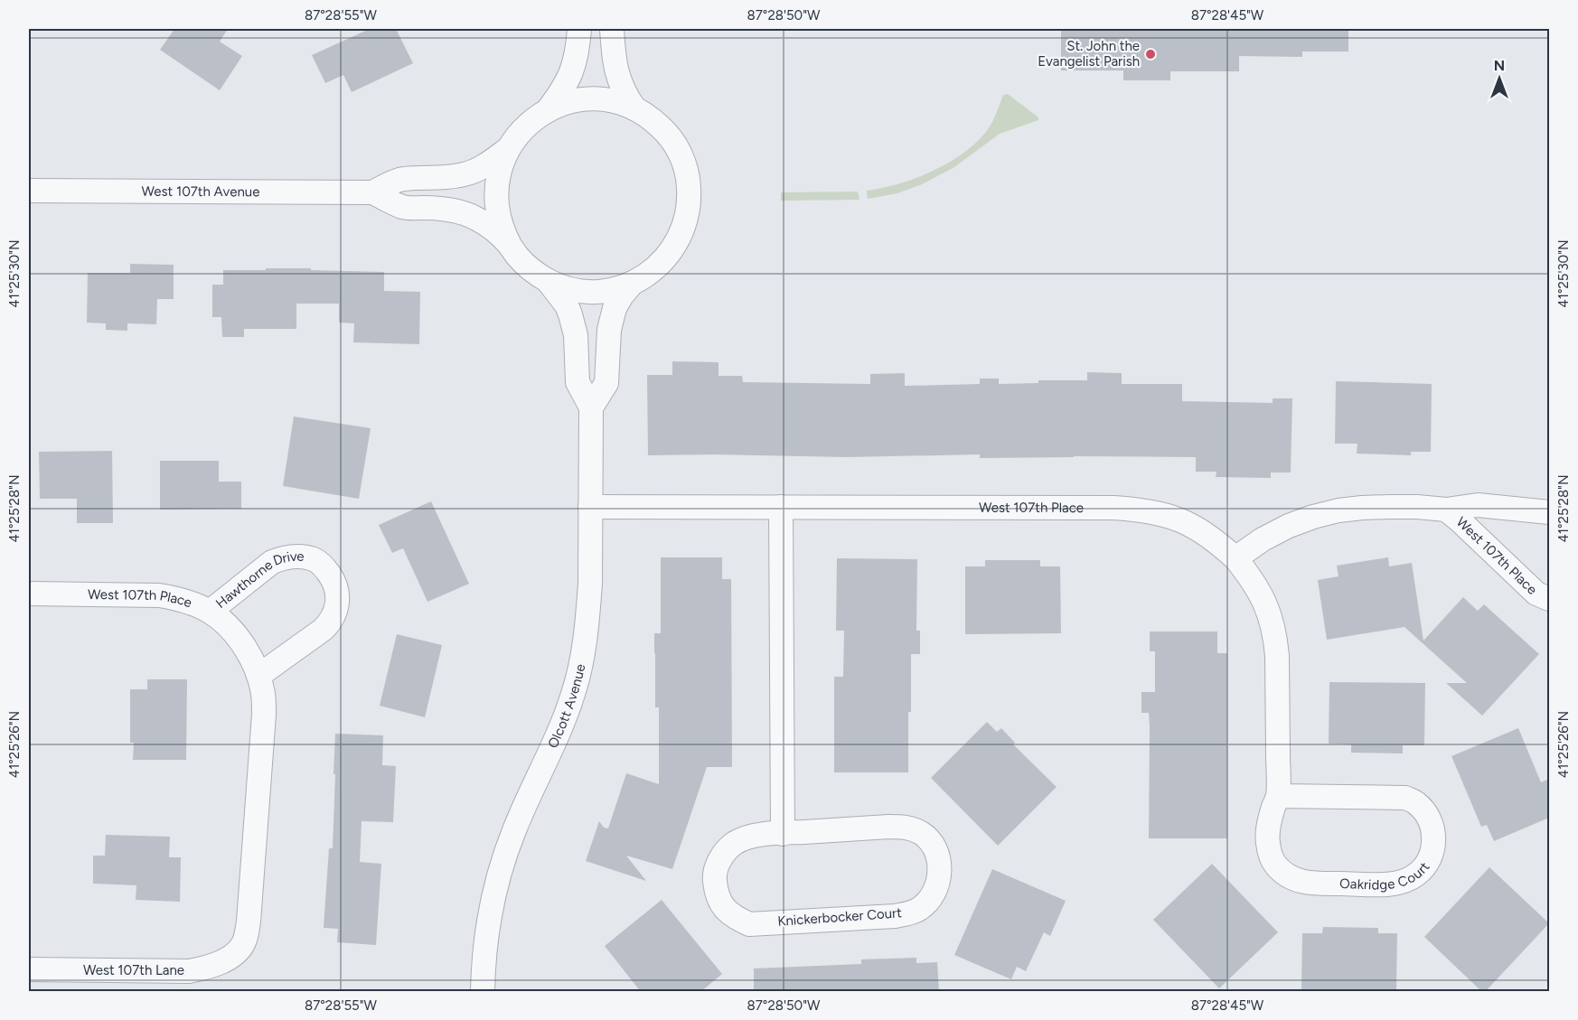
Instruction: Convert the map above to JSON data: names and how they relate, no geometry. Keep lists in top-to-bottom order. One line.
{"streets":{"street":["West 107th Avenue","West 107th Place","Hawthorne Drive","Olcott Avenue","Oakridge Court","Knickerbocker Court","West 107th Lane"]},"crossings":[["West 107th Avenue","Olcott Avenue"],["West 107th Place","Hawthorne Drive"],["West 107th Place","Olcott Avenue"],["West 107th Place","Oakridge Court"],["West 107th Place","West 107th Lane"],["Hawthorne Drive","West 107th Lane"]],"places":["St. John the Evangelist Parish"],"north":"top","coordinates":["87°28'55\"W","87°28'50\"W","87°28'45\"W","41°25'30\"N","41°25'28\"N","41°25'26\"N"]}
